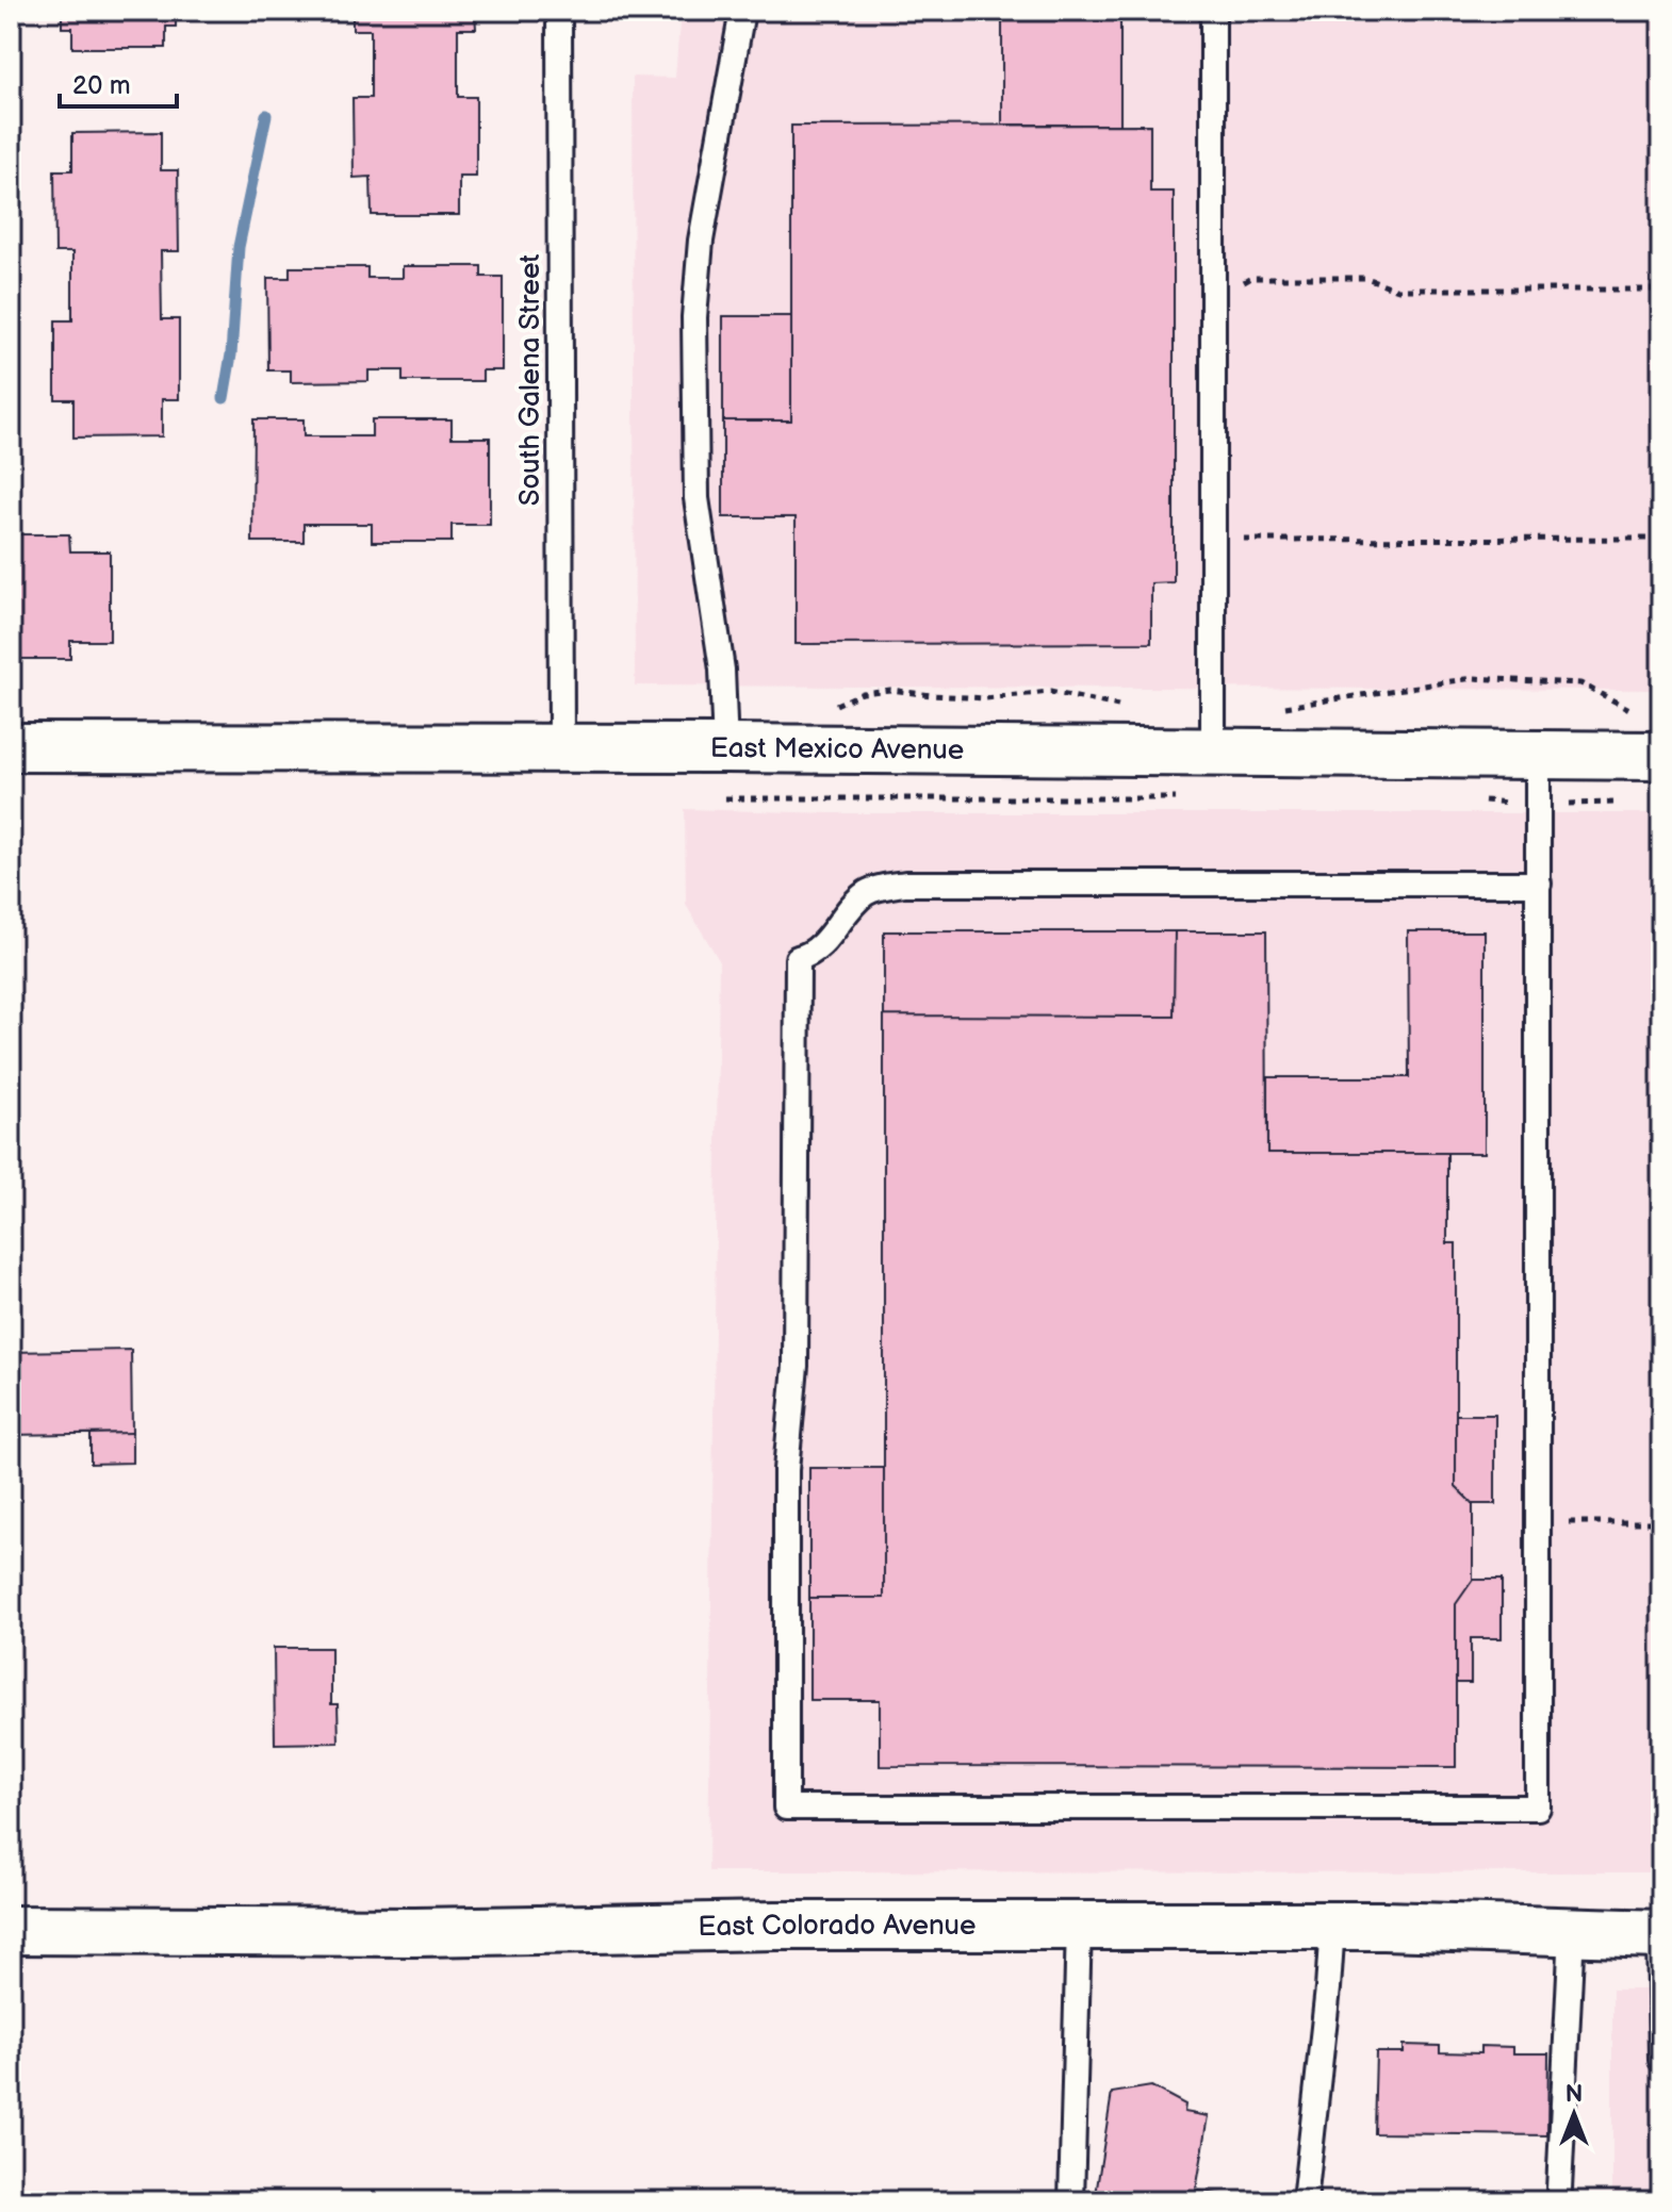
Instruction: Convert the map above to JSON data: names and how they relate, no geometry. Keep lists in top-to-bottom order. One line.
{"streets":{"street":["East Mexico Avenue","East Colorado Avenue"],"lane":["South Galena Street"]},"crossings":[["South Galena Street","East Mexico Avenue"]],"scale_bar":"20 m","north":"top"}
